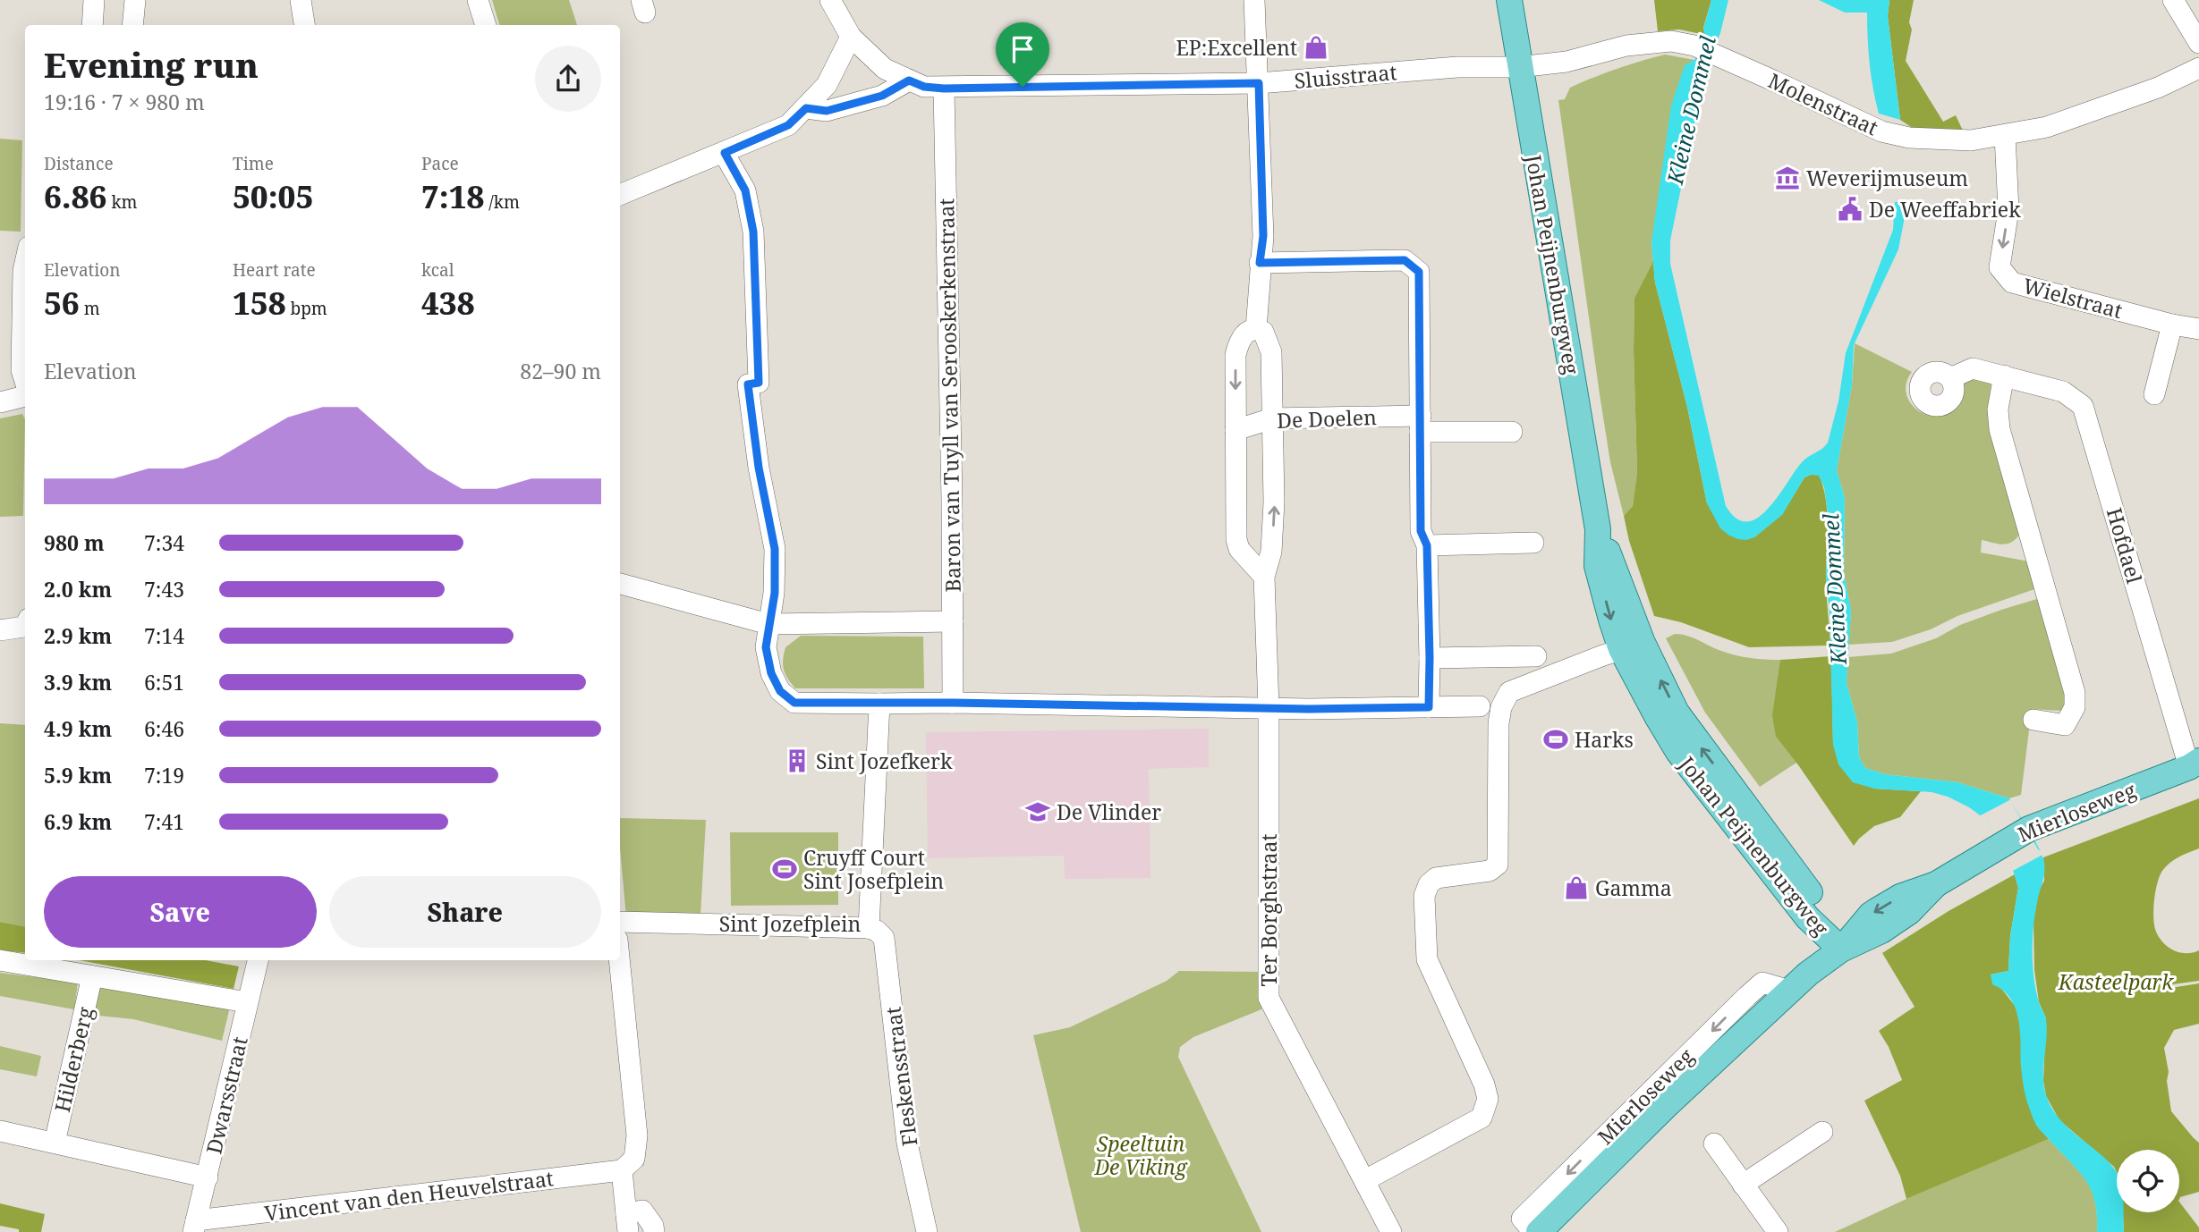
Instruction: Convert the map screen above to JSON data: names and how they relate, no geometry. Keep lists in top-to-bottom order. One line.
{"streets":{"main road":["Johan Peijnenburgweg","Mierloseweg"],"street":["Sluisstraat","Molenstraat","Wielstraat","Baron van Tuyll van Serooskerkenstraat","De Doelen","Hofdael","Ter Borghstraat","Sint Jozefplein","Hilderberg","Fleskensstraat","Dwarsstraat","Vincent van den Heuvelstraat"]},"crossings":[["Sluisstraat","Molenstraat"],["Sluisstraat","Johan Peijnenburgweg"],["Sluisstraat","Baron van Tuyll van Serooskerkenstraat"],["Molenstraat","Johan Peijnenburgweg"],["Molenstraat","Wielstraat"],["Johan Peijnenburgweg","Mierloseweg"],["De Doelen","Ter Borghstraat"],["Hofdael","Mierloseweg"],["Sint Jozefplein","Fleskensstraat"],["Dwarsstraat","Vincent van den Heuvelstraat"]],"water":["Kleine Dommel"],"parks":["Kasteelpark","Speeltuin De Viking"],"places":{"shop":["EP:Excellent","Gamma"],"museum":["Weverijmuseum"],"public building":["De Weeffabriek"],"sports":["Harks","Cruyff Court Sint Josefplein"],"building":["Sint Jozefkerk"],"school or university":["De Vlinder"]},"page":{"heading":["Evening run","19:16 · 7 × 980 m"],"stats":[["Distance","6.86 km"],["Time","50:05"],["Pace","7:18 /km"],["Elevation","56 m"],["Heart rate","158 bpm"],["kcal","438"]],"chart":["Elevation","82–90 m"],"list":[{"name":"980 m","note":"7:34"},{"name":"2.0 km","note":"7:43"},{"name":"2.9 km","note":"7:14"},{"name":"3.9 km","note":"6:51"},{"name":"4.9 km","note":"6:46"},{"name":"5.9 km","note":"7:19"},{"name":"6.9 km","note":"7:41"}],"buttons":["Save","Share"]}}
